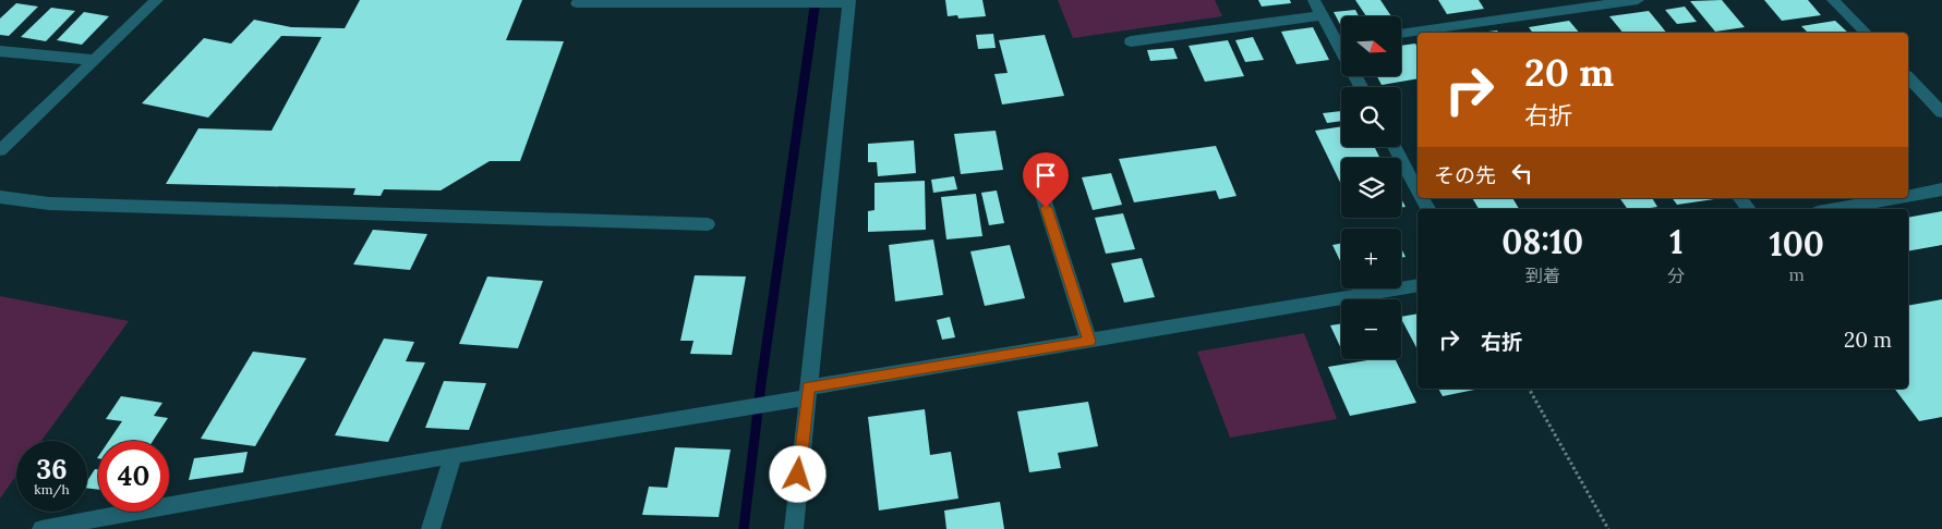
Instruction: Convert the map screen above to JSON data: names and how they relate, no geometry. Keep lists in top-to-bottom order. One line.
{"north":"right","page":{"map_buttons":["+","−"],"turn":["20 m","右折"],"then":"その先","eta":["08:10","到着","1","分","100","m"],"list":[{"name":"右折","value":"20 m"}],"speed":"36 km/h","limit":"40"}}
